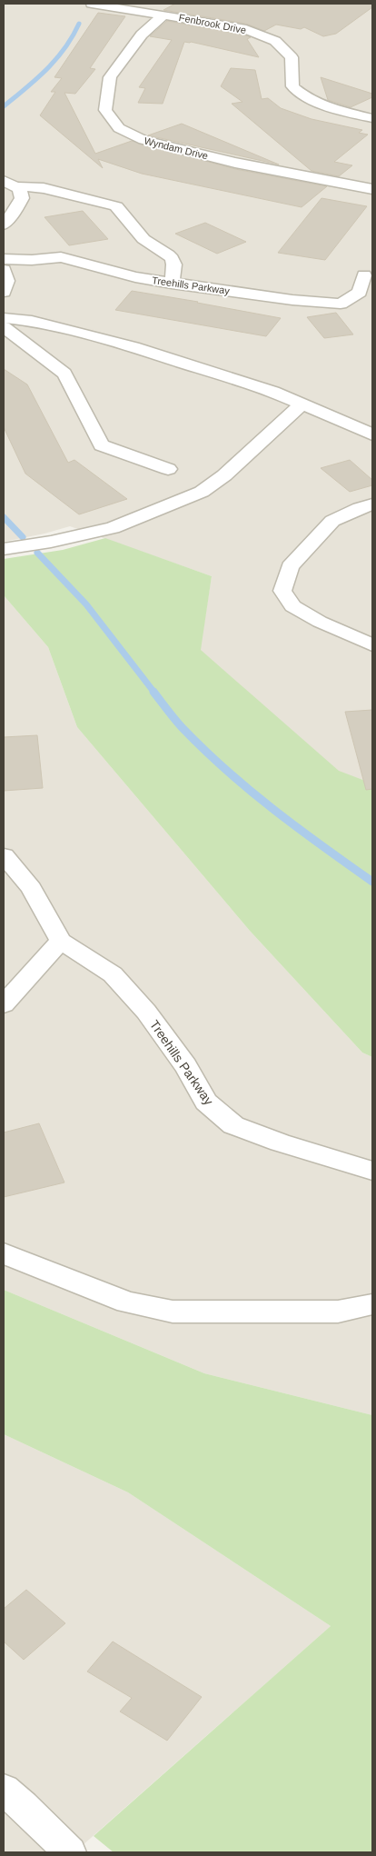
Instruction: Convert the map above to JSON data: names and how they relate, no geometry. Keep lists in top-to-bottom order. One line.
{"streets":{"street":["Fenbrook Drive","Wyndam Drive","Treehills Parkway"]},"crossings":[["Fenbrook Drive","Wyndam Drive"]]}
